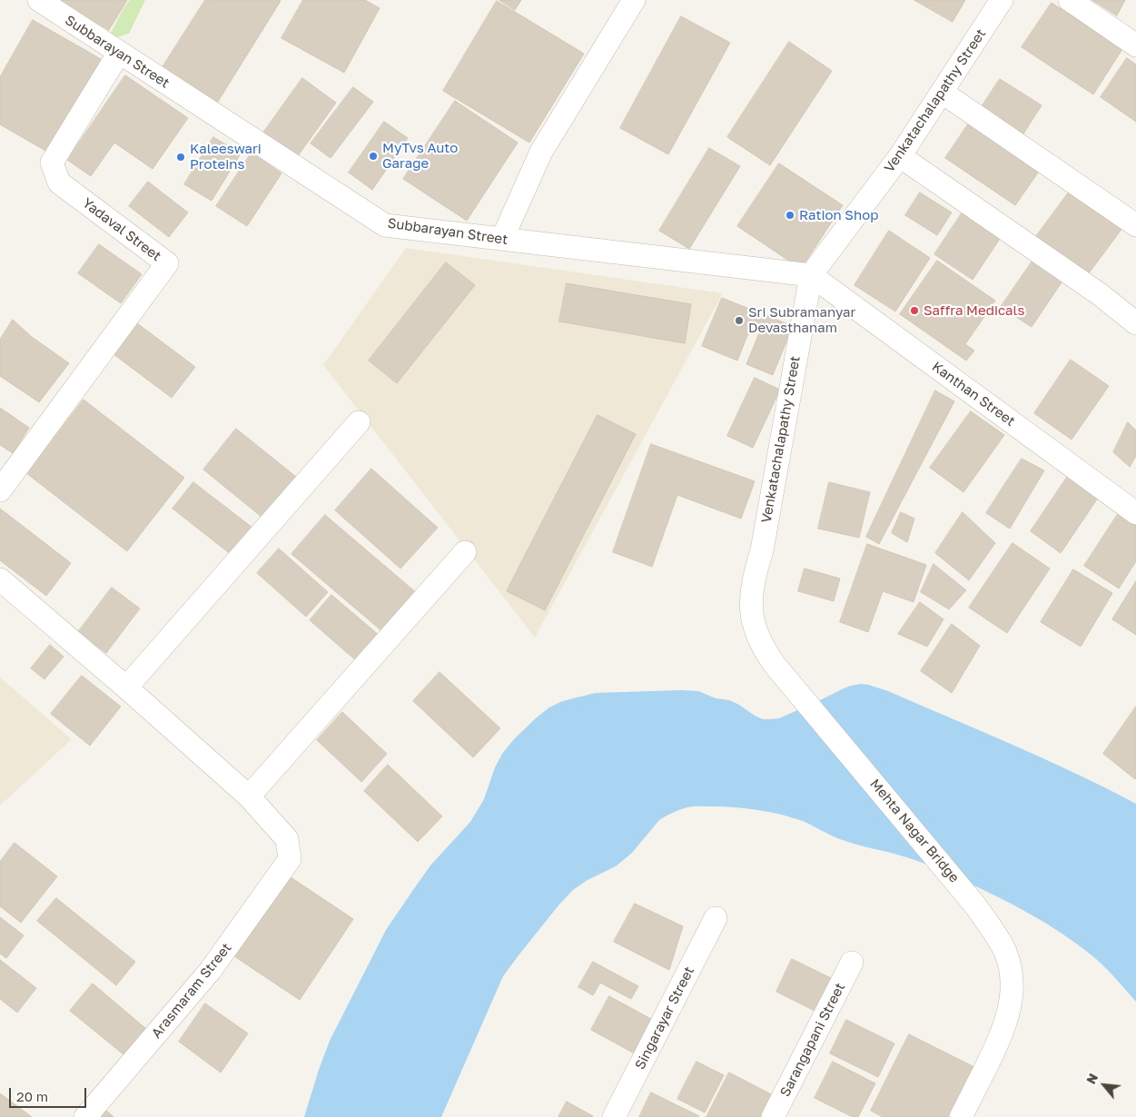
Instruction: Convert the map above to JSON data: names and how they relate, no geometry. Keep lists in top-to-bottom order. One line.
{"streets":{"street":["Subbarayan Street","Venkatachalapathy Street","Yadaval Street","Kanthan Street","Mehta Nagar Bridge","Arasmaram Street","Singarayar Street","Sarangapani Street"]},"crossings":[["Subbarayan Street","Venkatachalapathy Street"],["Subbarayan Street","Yadaval Street"],["Subbarayan Street","Kanthan Street"],["Venkatachalapathy Street","Kanthan Street"],["Venkatachalapathy Street","Mehta Nagar Bridge"]],"places":["MyTvs Auto Garage","Kaleeswari Proteins","Ration Shop","Saffra Medicals","Sri Subramanyar Devasthanam"],"scale_bar":"20 m","north":"top left"}
